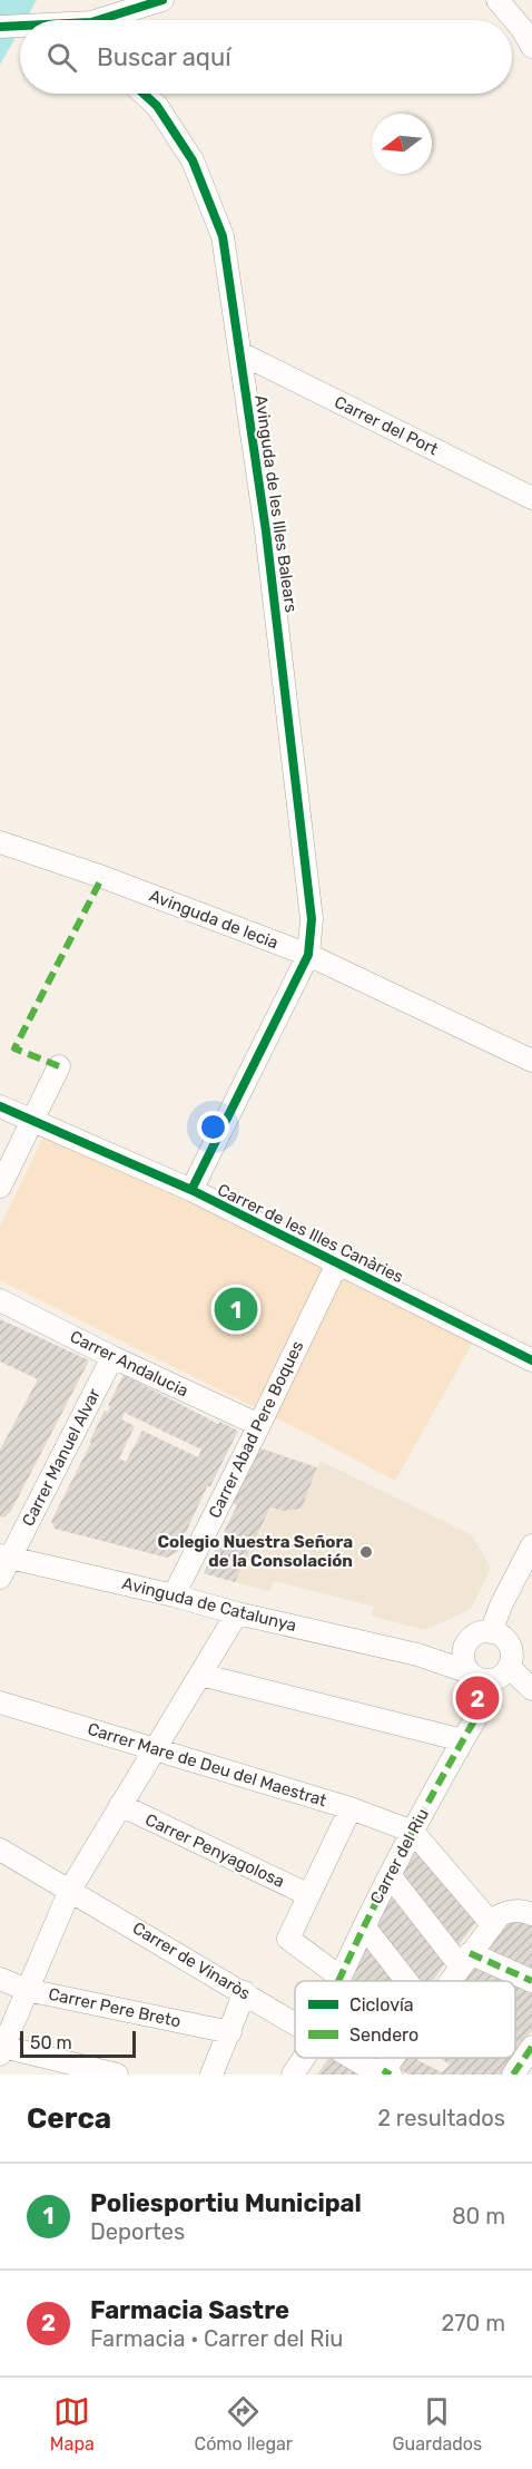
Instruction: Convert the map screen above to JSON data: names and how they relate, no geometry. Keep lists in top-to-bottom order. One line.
{"streets":{"street":["Carrer del Port","Avinguda de les Illes Balears","Avinguda de lecia","Carrer de les Illes Canàries","Carrer Andalucia","Carrer Abad Pere Boques","Carrer Manuel Alvar","Avinguda de Catalunya","Carrer Mare de Deu del Maestrat","Carrer Penyagolosa","Carrer del Riu","Carrer de Vinaròs","Carrer Pere Breto"]},"crossings":[["Carrer del Port","Avinguda de les Illes Balears"],["Avinguda de les Illes Balears","Avinguda de lecia"],["Avinguda de les Illes Balears","Carrer de les Illes Canàries"],["Carrer de les Illes Canàries","Carrer Abad Pere Boques"],["Carrer Andalucia","Carrer Abad Pere Boques"],["Carrer Andalucia","Carrer Manuel Alvar"],["Carrer Abad Pere Boques","Avinguda de Catalunya"],["Carrer Manuel Alvar","Avinguda de Catalunya"],["Avinguda de Catalunya","Carrer del Riu"],["Carrer Mare de Deu del Maestrat","Carrer del Riu"]],"places":["Colegio Nuestra Señora de la Consolación"],"legend":["Ciclovía","Sendero"],"scale_bar":"50 m","north":"left","page":{"search":"Buscar aquí","pins":["1","2"],"scale":"50 m","heading":["Cerca","2 resultados"],"list":[{"mark":"1","name":"Poliesportiu Municipal","note":"Deportes","value":"80 m"},{"mark":"2","name":"Farmacia Sastre","note":"Farmacia · Carrer del Riu","value":"270 m"}],"nav":["Mapa","Cómo llegar","Guardados"]}}
